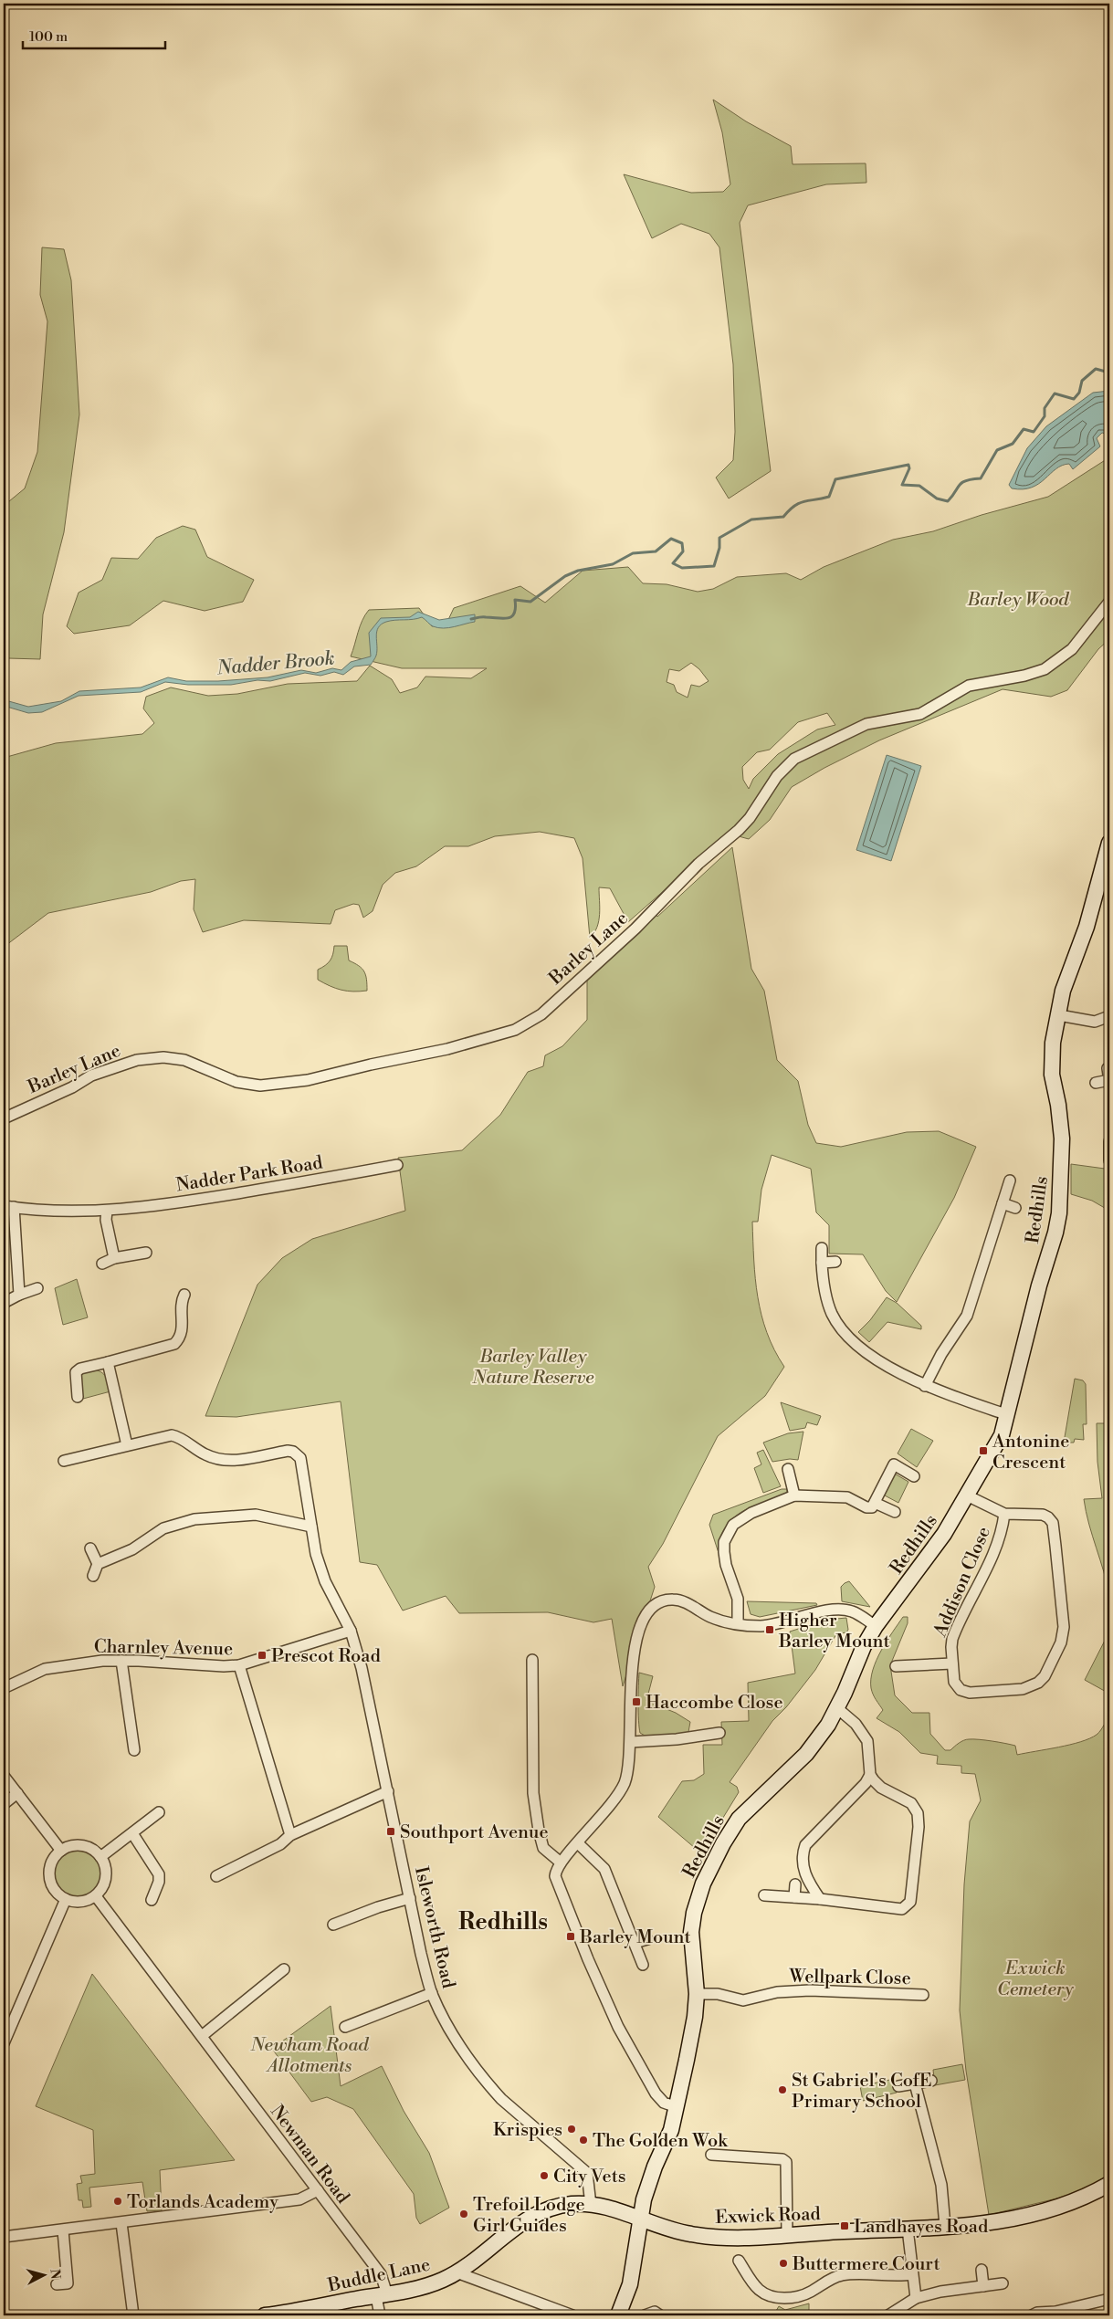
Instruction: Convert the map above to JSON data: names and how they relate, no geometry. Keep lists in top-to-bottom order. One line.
{"streets":{"street":["Barley Lane","Nadder Park Road","Redhills","Addison Close","Charnley Avenue","Isleworth Road","Wellpark Close","Newman Road","Exwick Road","Buddle Lane"]},"crossings":[["Redhills","Addison Close"],["Redhills","Wellpark Close"],["Redhills","Exwick Road"],["Redhills","Buddle Lane"],["Charnley Avenue","Isleworth Road"],["Isleworth Road","Buddle Lane"],["Newman Road","Buddle Lane"],["Exwick Road","Buddle Lane"]],"districts":["Redhills"],"water":["Nadder Brook"],"parks":["Barley Wood","Barley Valley Nature Reserve","Exwick Cemetery","Newham Road Allotments"],"places":{"transit":["Antonine Crescent","Higher Barley Mount","Prescot Road","Haccombe Close","Southport Avenue","Barley Mount","Landhayes Road"],"other":["St Gabriel's CofE Primary School","Krispies","The Golden Wok","City Vets","Torlands Academy","Trefoil Lodge Girl Guides","Buttermere Court"]},"scale_bar":"100 m","north":"right"}
